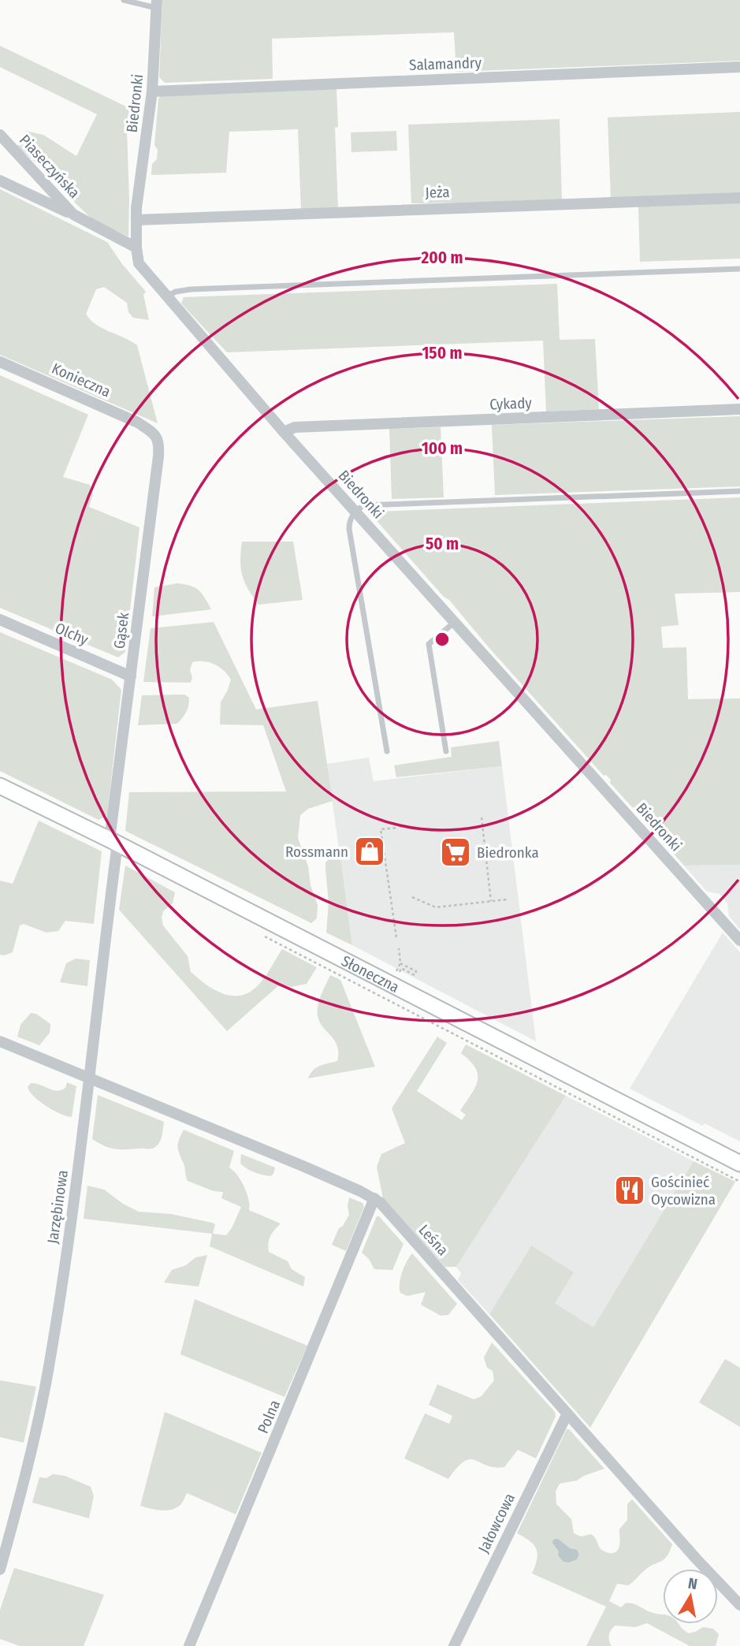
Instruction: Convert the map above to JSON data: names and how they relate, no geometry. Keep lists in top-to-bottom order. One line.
{"streets":{"main road":["Słoneczna"],"street":["Salamandry","Biedronki","Piaseczyńska","Jeża","Konieczna","Cykady","Gąsek","Olchy","Jarzębinowa","Leśna","Polna","Jałowcowa"]},"crossings":[["Salamandry","Biedronki"],["Biedronki","Piaseczyńska"],["Biedronki","Jeża"],["Biedronki","Cykady"],["Konieczna","Gąsek"],["Gąsek","Olchy"],["Gąsek","Słoneczna"],["Gąsek","Jarzębinowa"],["Słoneczna","Jarzębinowa"],["Jarzębinowa","Leśna"],["Leśna","Polna"],["Leśna","Jałowcowa"]],"places":{"shop":["Rossmann"],"supermarket":["Biedronka"],"restaurant":["Gościnieć Oycowizna"]},"north":"top","rings":["200 m","150 m","100 m","50 m"]}
